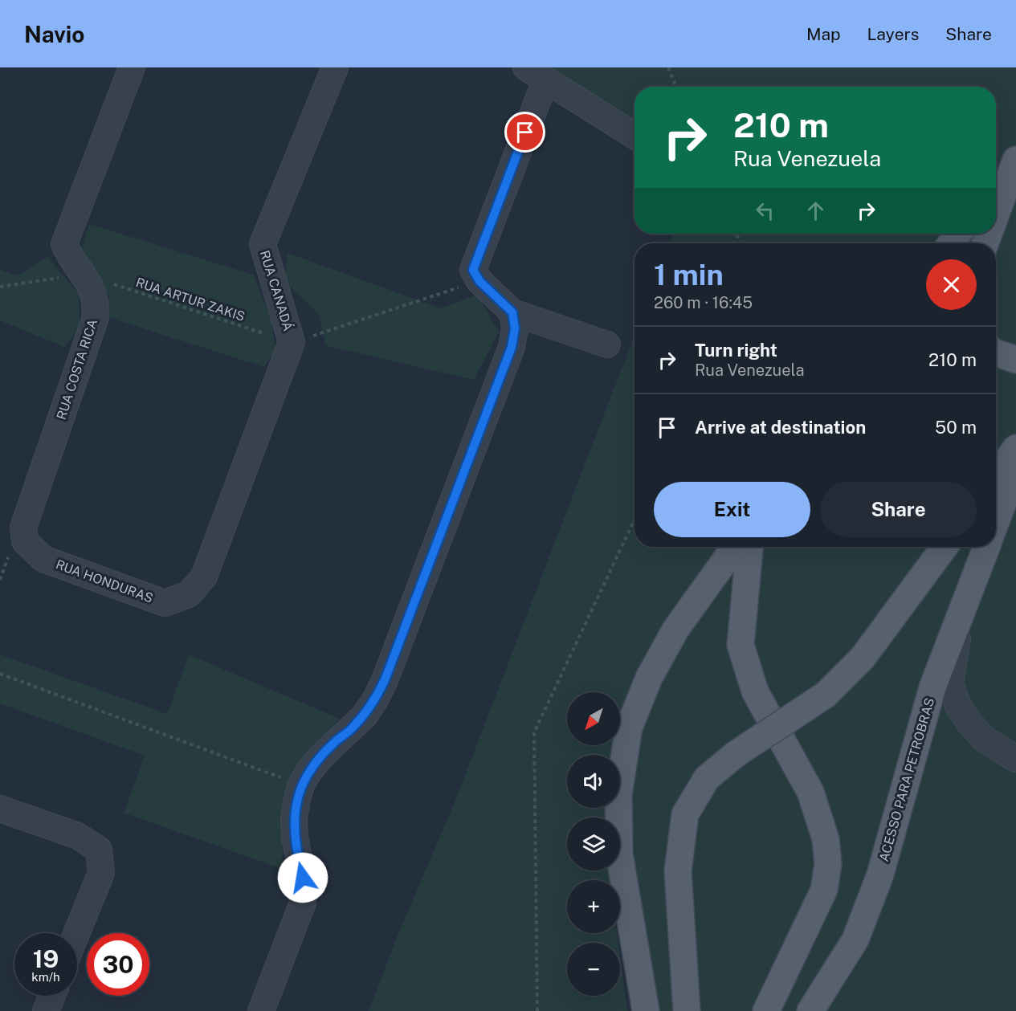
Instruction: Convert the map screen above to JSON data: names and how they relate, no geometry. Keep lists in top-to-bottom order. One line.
{"streets":{"main road":["ACESSO PARA PETROBRAS"],"street":["RUA CANADÁ","RUA COSTA RICA","RUA HONDURAS"],"path":["RUA ARTUR ZAKIS"]},"crossings":[["RUA CANADÁ","RUA ARTUR ZAKIS"],["RUA CANADÁ","RUA HONDURAS"],["RUA ARTUR ZAKIS","RUA COSTA RICA"],["RUA COSTA RICA","RUA HONDURAS"]],"north":"bottom left","page":{"header":"Navio","nav":["Map","Layers","Share"],"turn":["210 m","Rua Venezuela"],"heading":["1 min","260 m · 16:45"],"list":[{"name":"Turn right","note":"Rua Venezuela","value":"210 m"},{"name":"Arrive at destination","value":"50 m"}],"buttons":["Exit","Share"],"map_buttons":["+","−"],"speed":"19 km/h","limit":"30"}}
